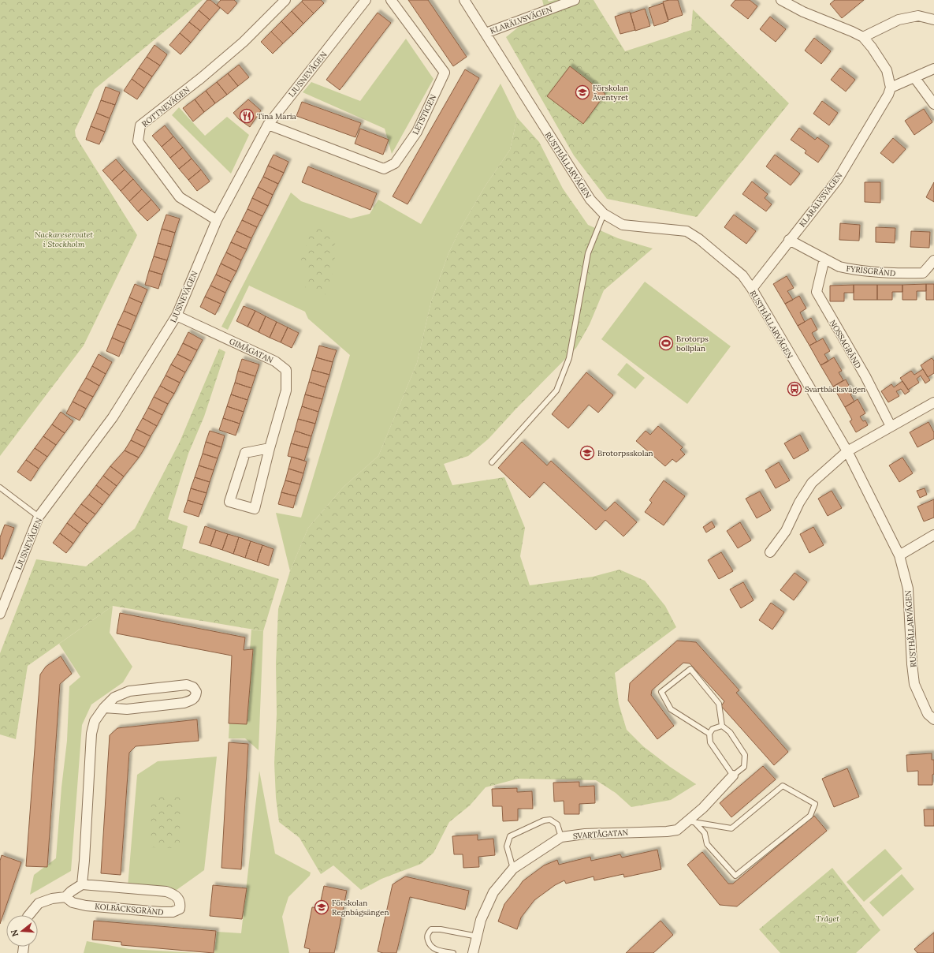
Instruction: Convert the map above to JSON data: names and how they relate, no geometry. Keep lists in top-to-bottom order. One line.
{"streets":{"street":["KLARÄLVSVÄGEN","LJUSNEVÄGEN","ROTTNEVÄGEN","LETSTIGEN","RUSTHÅLLARVÄGEN","FYRISGRÄND","NOSSAGRÄND","GIMÅGATAN","SVARTÅGATAN","KOLBÄCKSGRÄND"]},"crossings":[["KLARÄLVSVÄGEN","RUSTHÅLLARVÄGEN"],["KLARÄLVSVÄGEN","FYRISGRÄND"],["LJUSNEVÄGEN","ROTTNEVÄGEN"],["LJUSNEVÄGEN","LETSTIGEN"],["LJUSNEVÄGEN","GIMÅGATAN"],["FYRISGRÄND","NOSSAGRÄND"]],"parks":["Nackareservatet i Stockholm","Tråget"],"places":{"school or university":["Förskolan Äventyret","Brotorpsskolan","Förskolan Regnbågsängen"],"restaurant":["Tina Maria"],"sports":["Brotorps bollplan"],"bus stop":["Svartbäcksvägen"]},"north":"left"}
